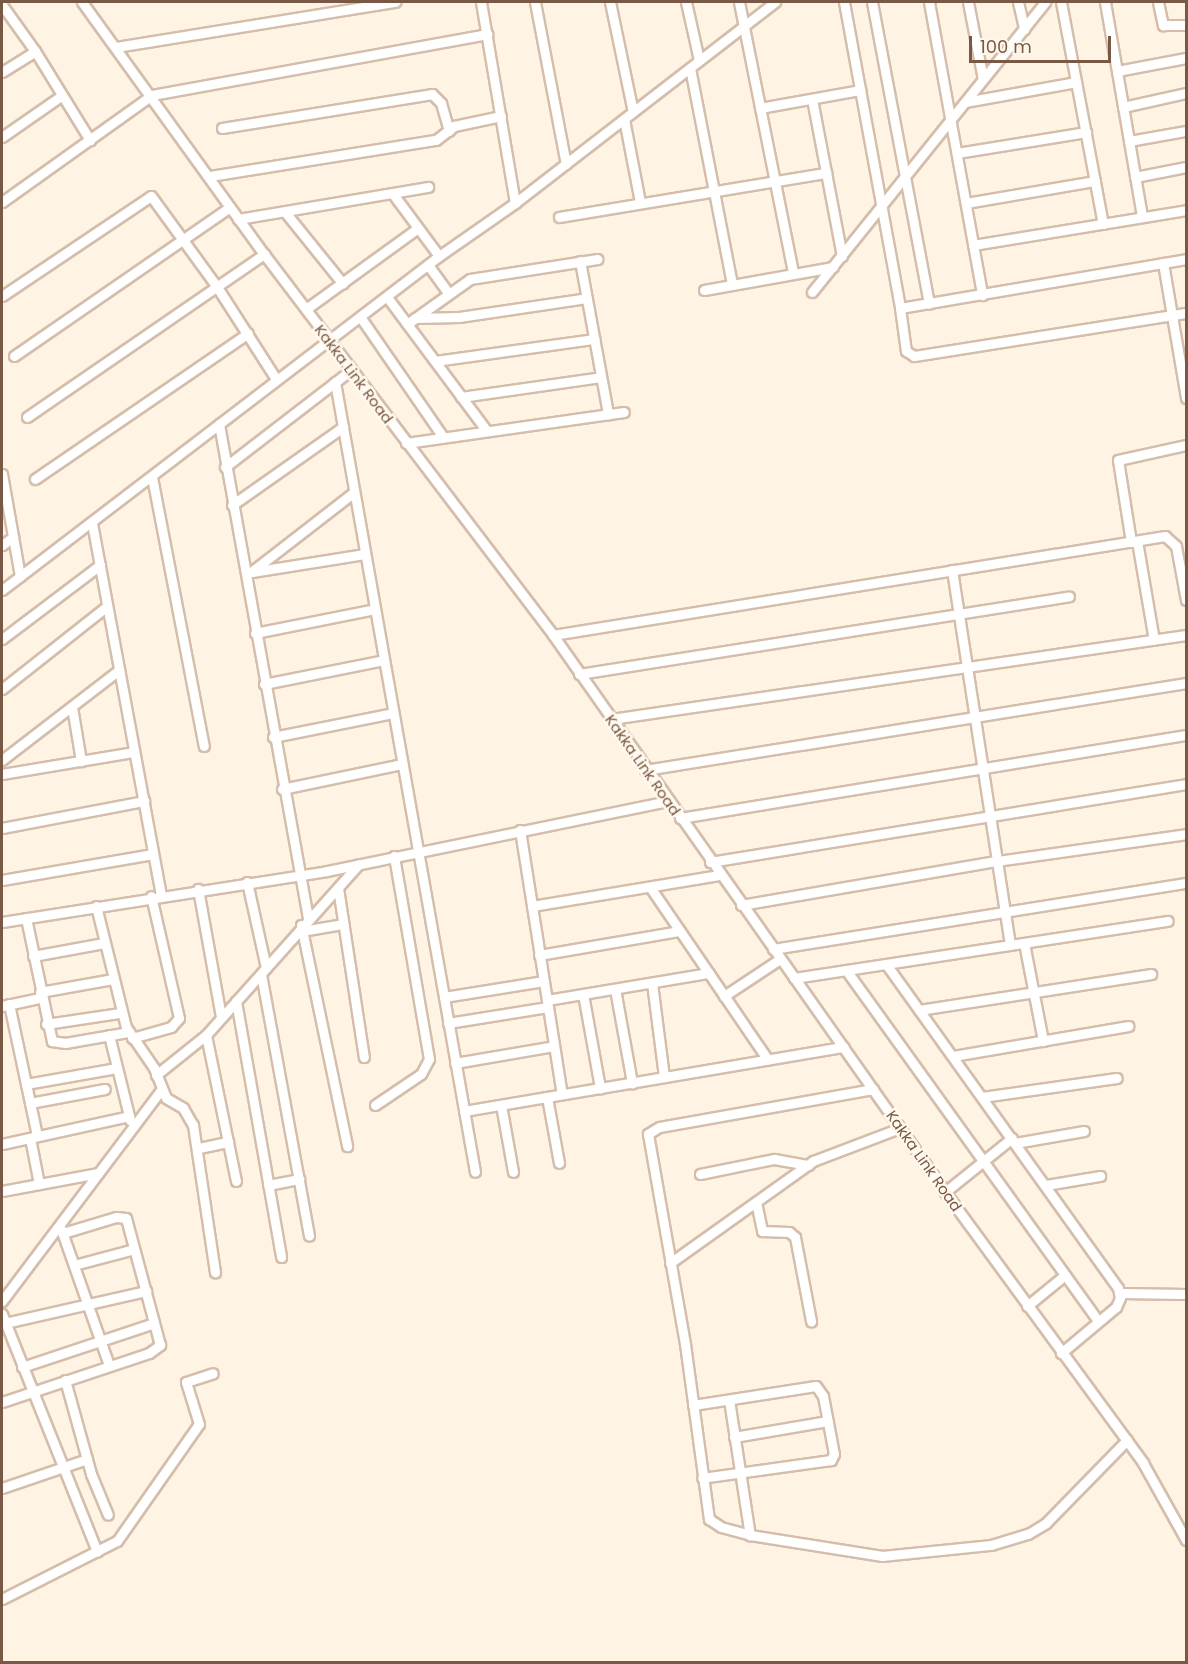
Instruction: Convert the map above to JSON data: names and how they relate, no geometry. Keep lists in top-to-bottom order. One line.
{"streets":{"street":["Kakka Link Road"]},"scale_bar":"100 m"}
